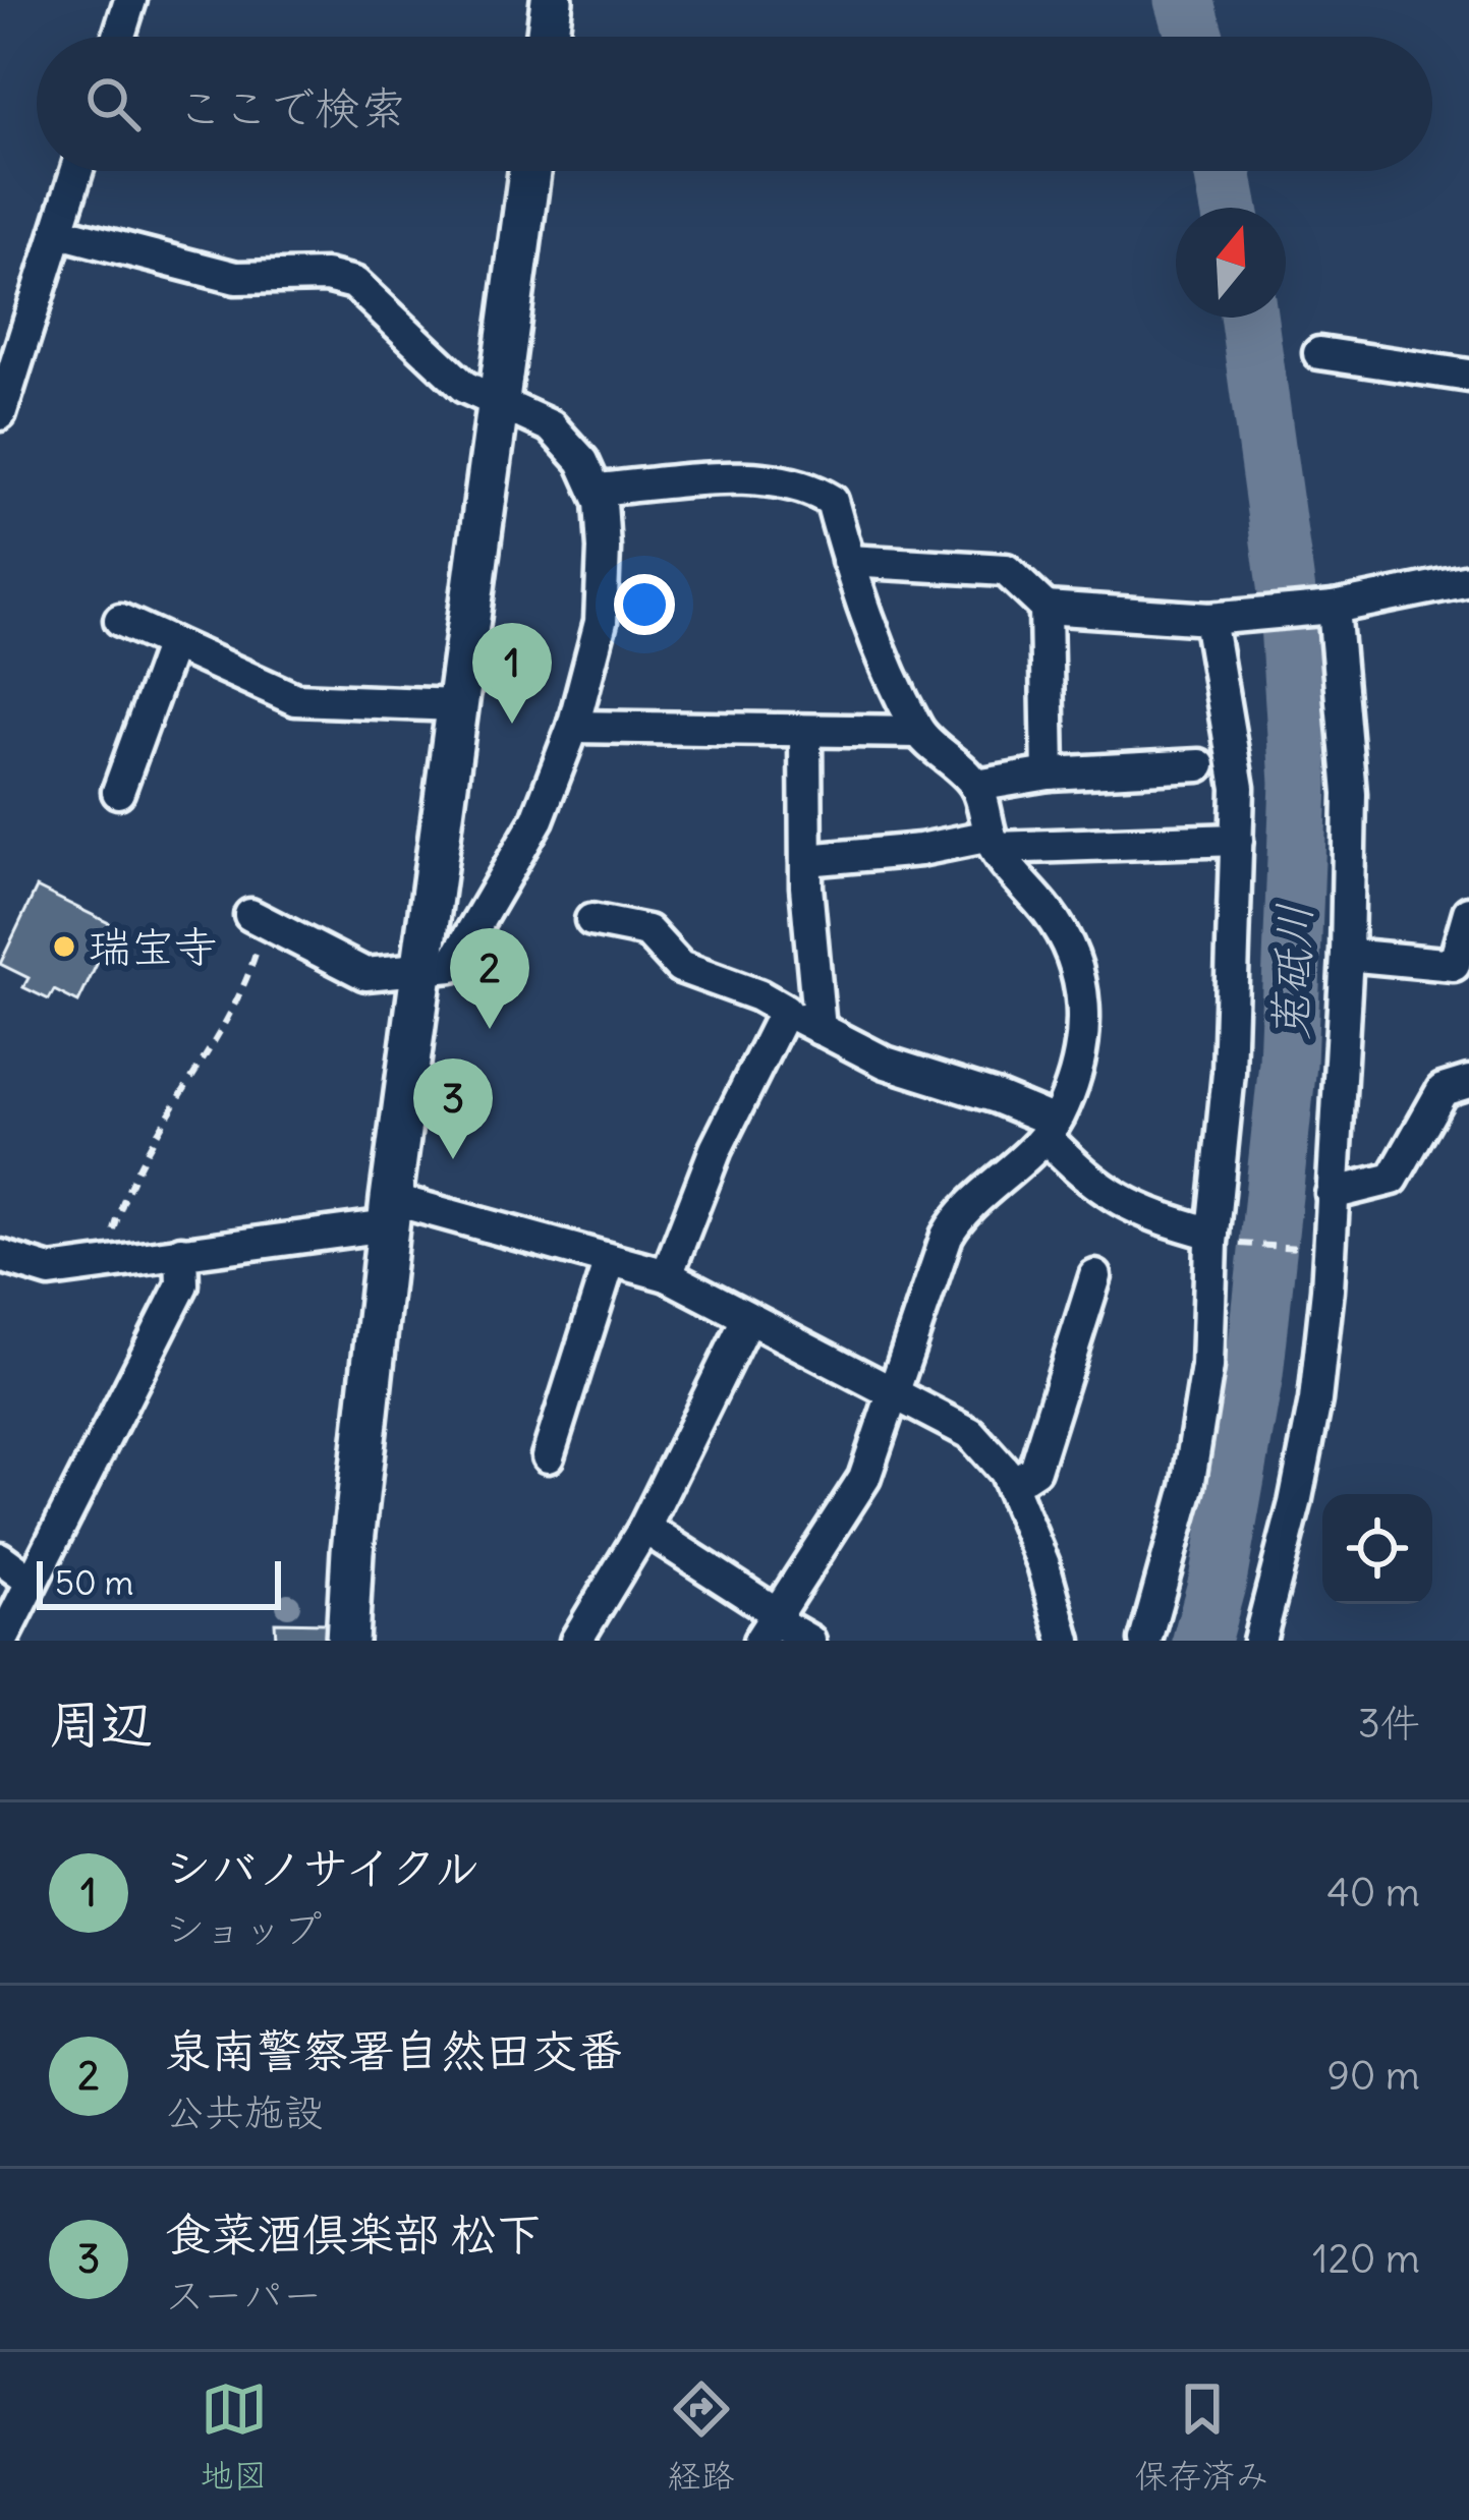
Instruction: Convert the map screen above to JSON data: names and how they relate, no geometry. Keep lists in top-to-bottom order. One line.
{"water":["莵砥川"],"places":["瑞宝寺"],"scale_bar":"50 m","north":"top","page":{"search":"ここで検索","pins":["1","2","3"],"scale":"50 m","heading":["周辺","3件"],"list":[{"mark":"1","name":"シバノサイクル","note":"ショップ","value":"40 m"},{"mark":"2","name":"泉南警察署自然田交番","note":"公共施設","value":"90 m"},{"mark":"3","name":"食菜酒倶楽部 松下","note":"スーパー","value":"120 m"}],"nav":["地図","経路","保存済み"]}}
